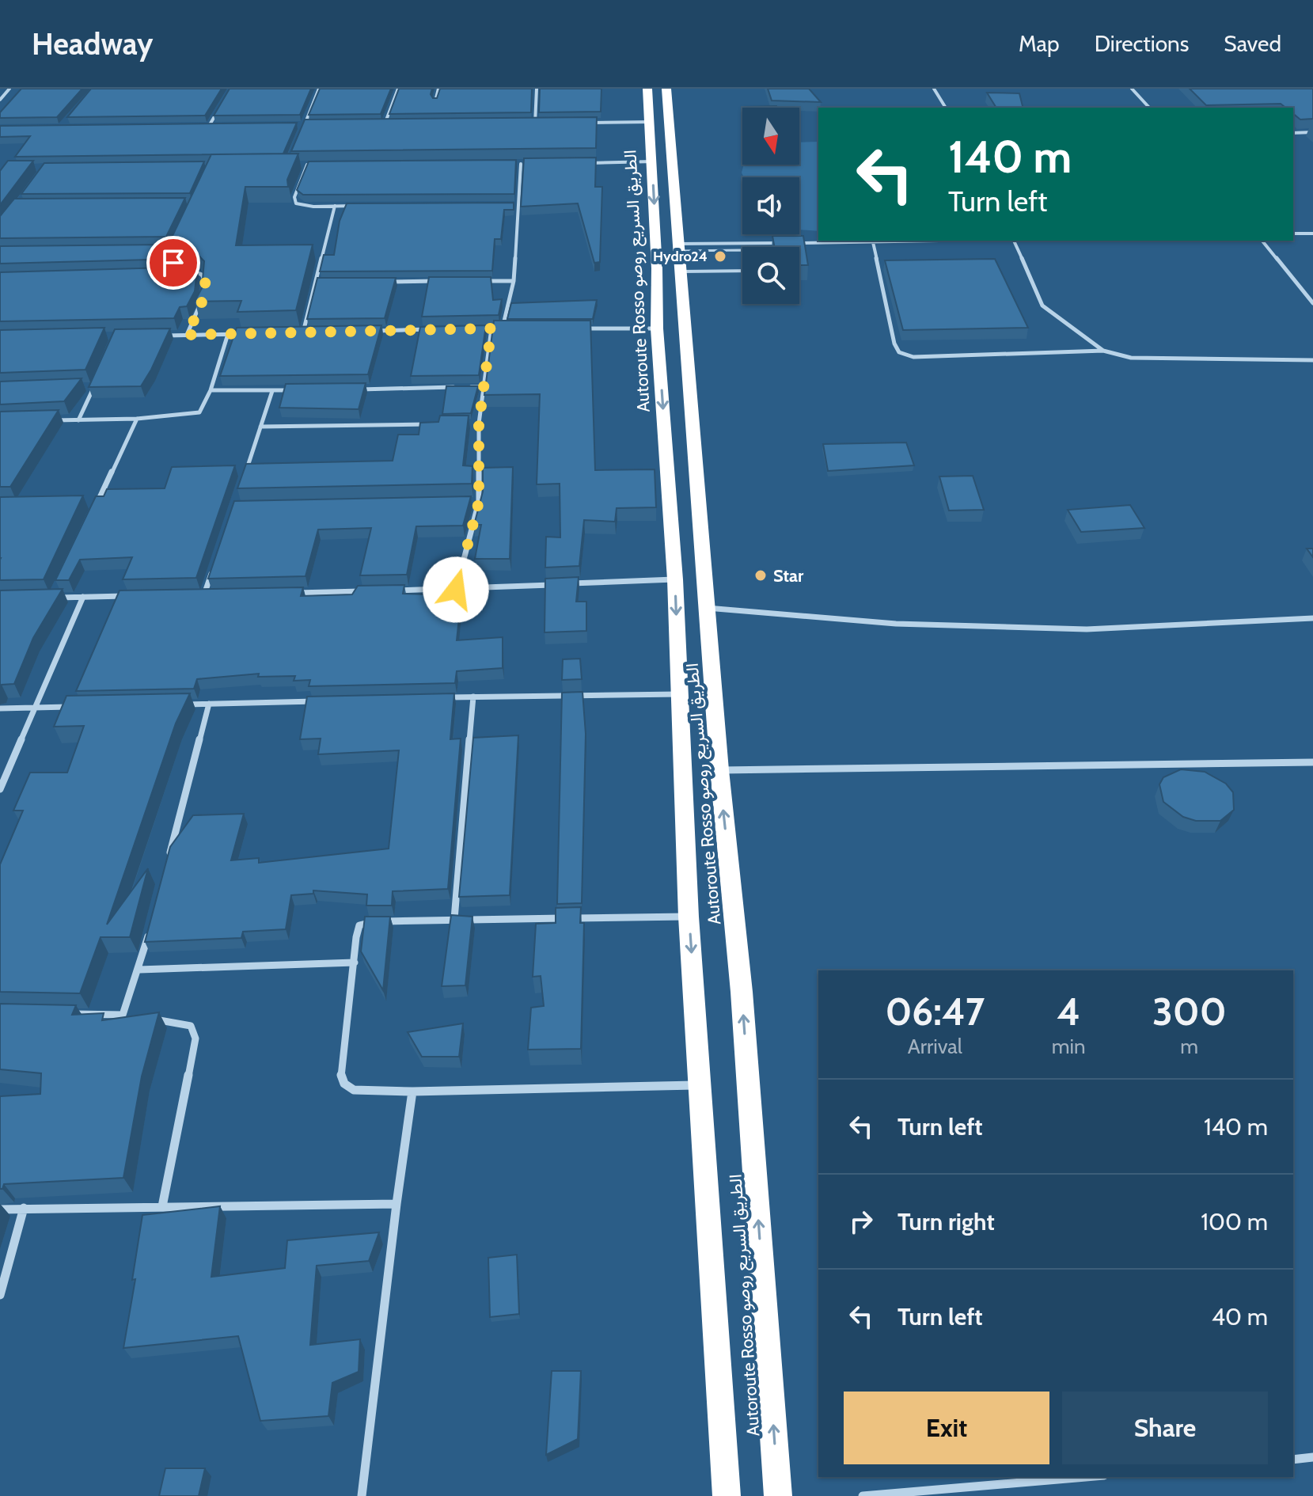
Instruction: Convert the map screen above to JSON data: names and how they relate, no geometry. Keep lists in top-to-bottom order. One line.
{"streets":{"highway":["Autoroute Rosso الطريق السريع روصو"]},"places":["Hydro24","Star"],"north":"bottom","page":{"header":"Headway","nav":["Map","Directions","Saved"],"turn":["140 m","Turn left"],"eta":["06:47","Arrival","4","min","300","m"],"list":[{"name":"Turn left","value":"140 m"},{"name":"Turn right","value":"100 m"},{"name":"Turn left","value":"40 m"}],"buttons":["Exit","Share"]}}
